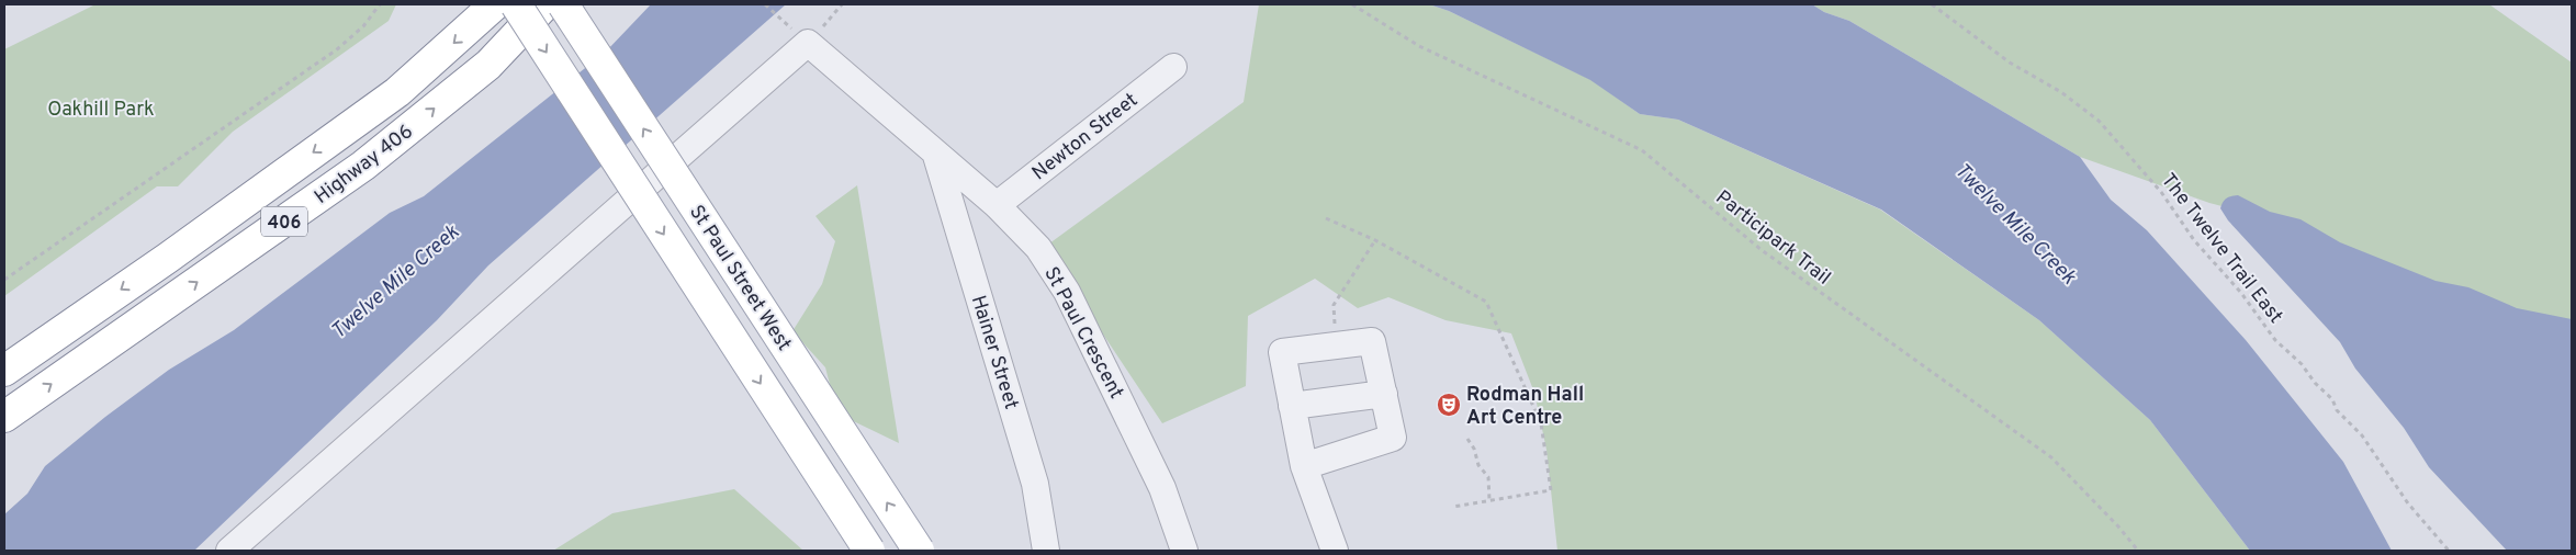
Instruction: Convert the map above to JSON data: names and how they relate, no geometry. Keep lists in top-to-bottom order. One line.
{"streets":{"main road":["Highway 406","406","St Paul Street West"],"street":["Newton Street","St Paul Crescent","Hainer Street"],"path":["Participark Trail","The Twelve Trail East"]},"crossings":[["Newton Street","St Paul Crescent"],["St Paul Crescent","Hainer Street"]],"water":["Twelve Mile Creek"],"parks":["Oakhill Park"],"places":{"theatre":["Rodman Hall Art Centre"]}}
